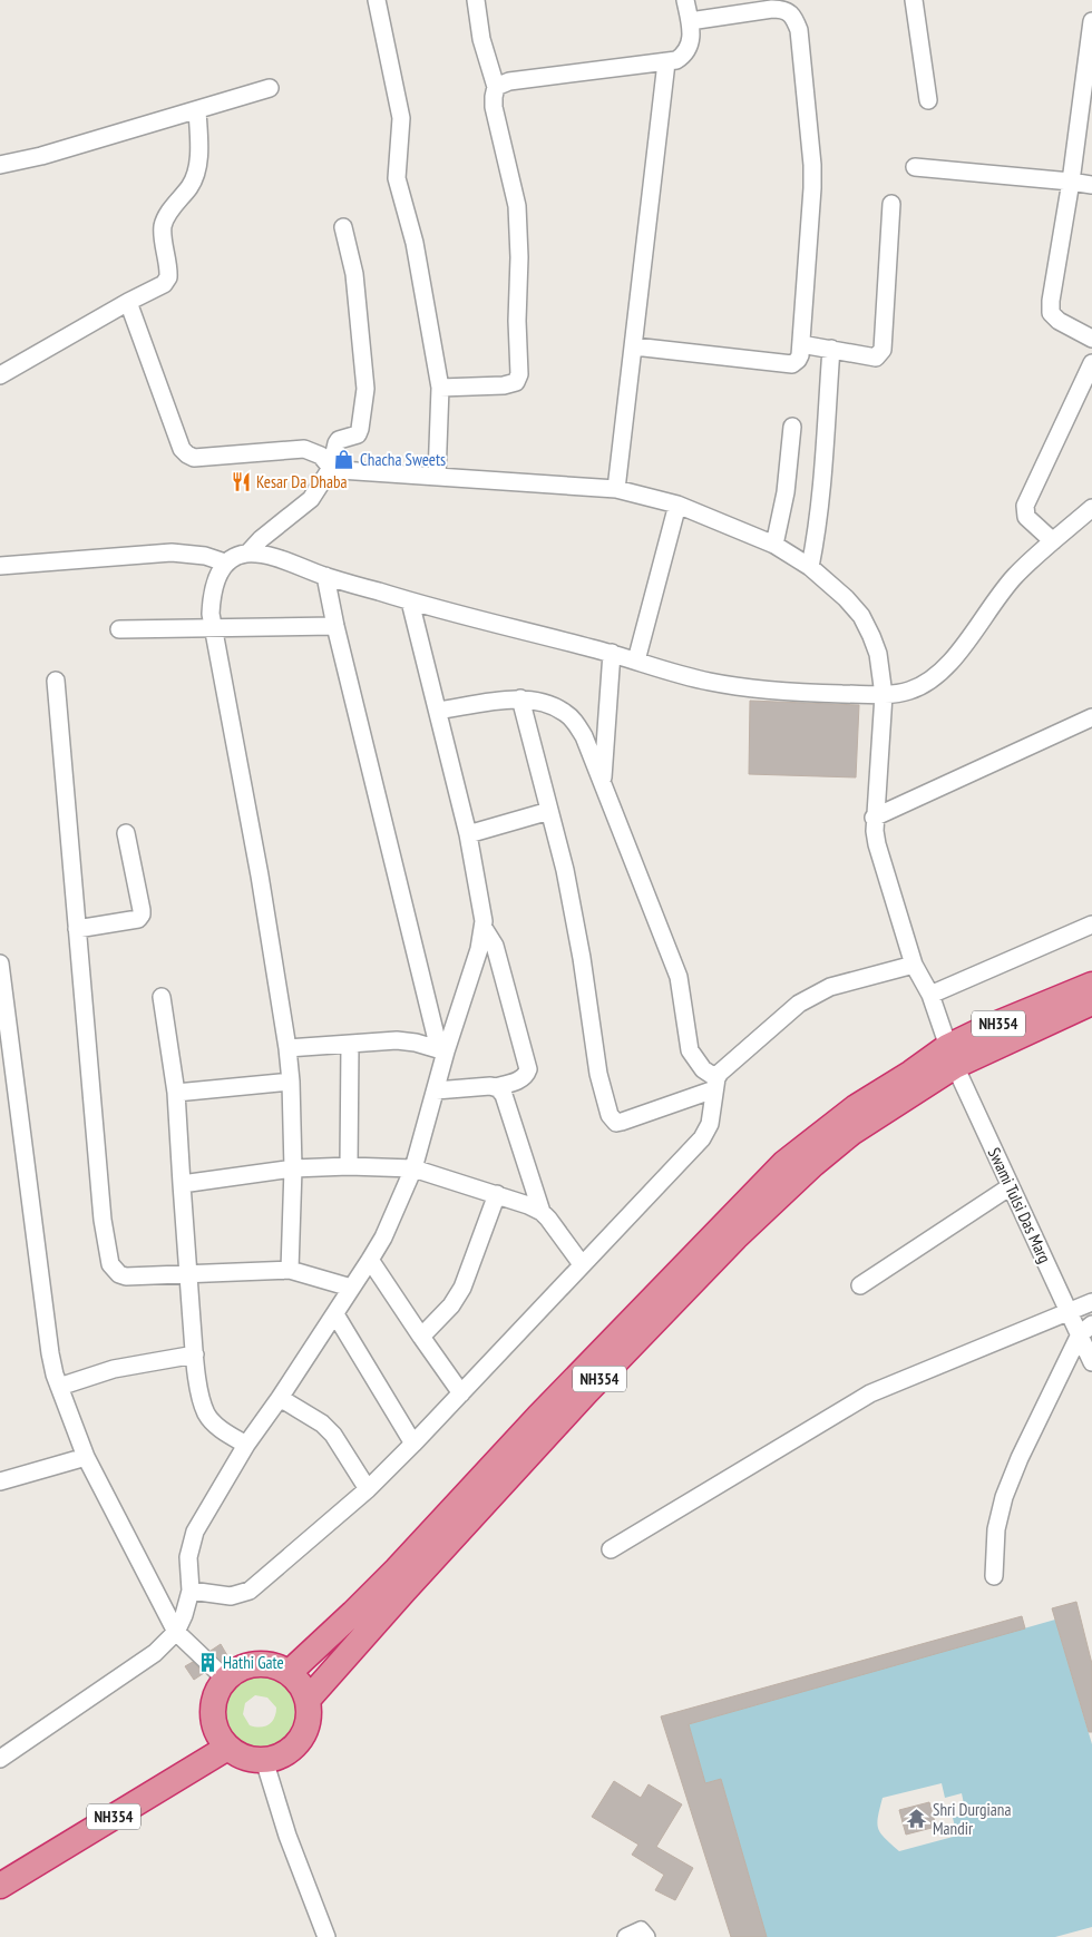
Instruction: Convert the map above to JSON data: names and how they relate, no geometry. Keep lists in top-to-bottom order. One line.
{"streets":{"highway":["NH354"],"street":["Swami Tulsi Das Marg"]},"crossings":[["NH354","Swami Tulsi Das Marg"]],"places":{"shop":["Chacha Sweets"],"restaurant":["Kesar Da Dhaba"],"building":["Hathi Gate"],"temple":["Shri Durgiana Mandir"]}}
